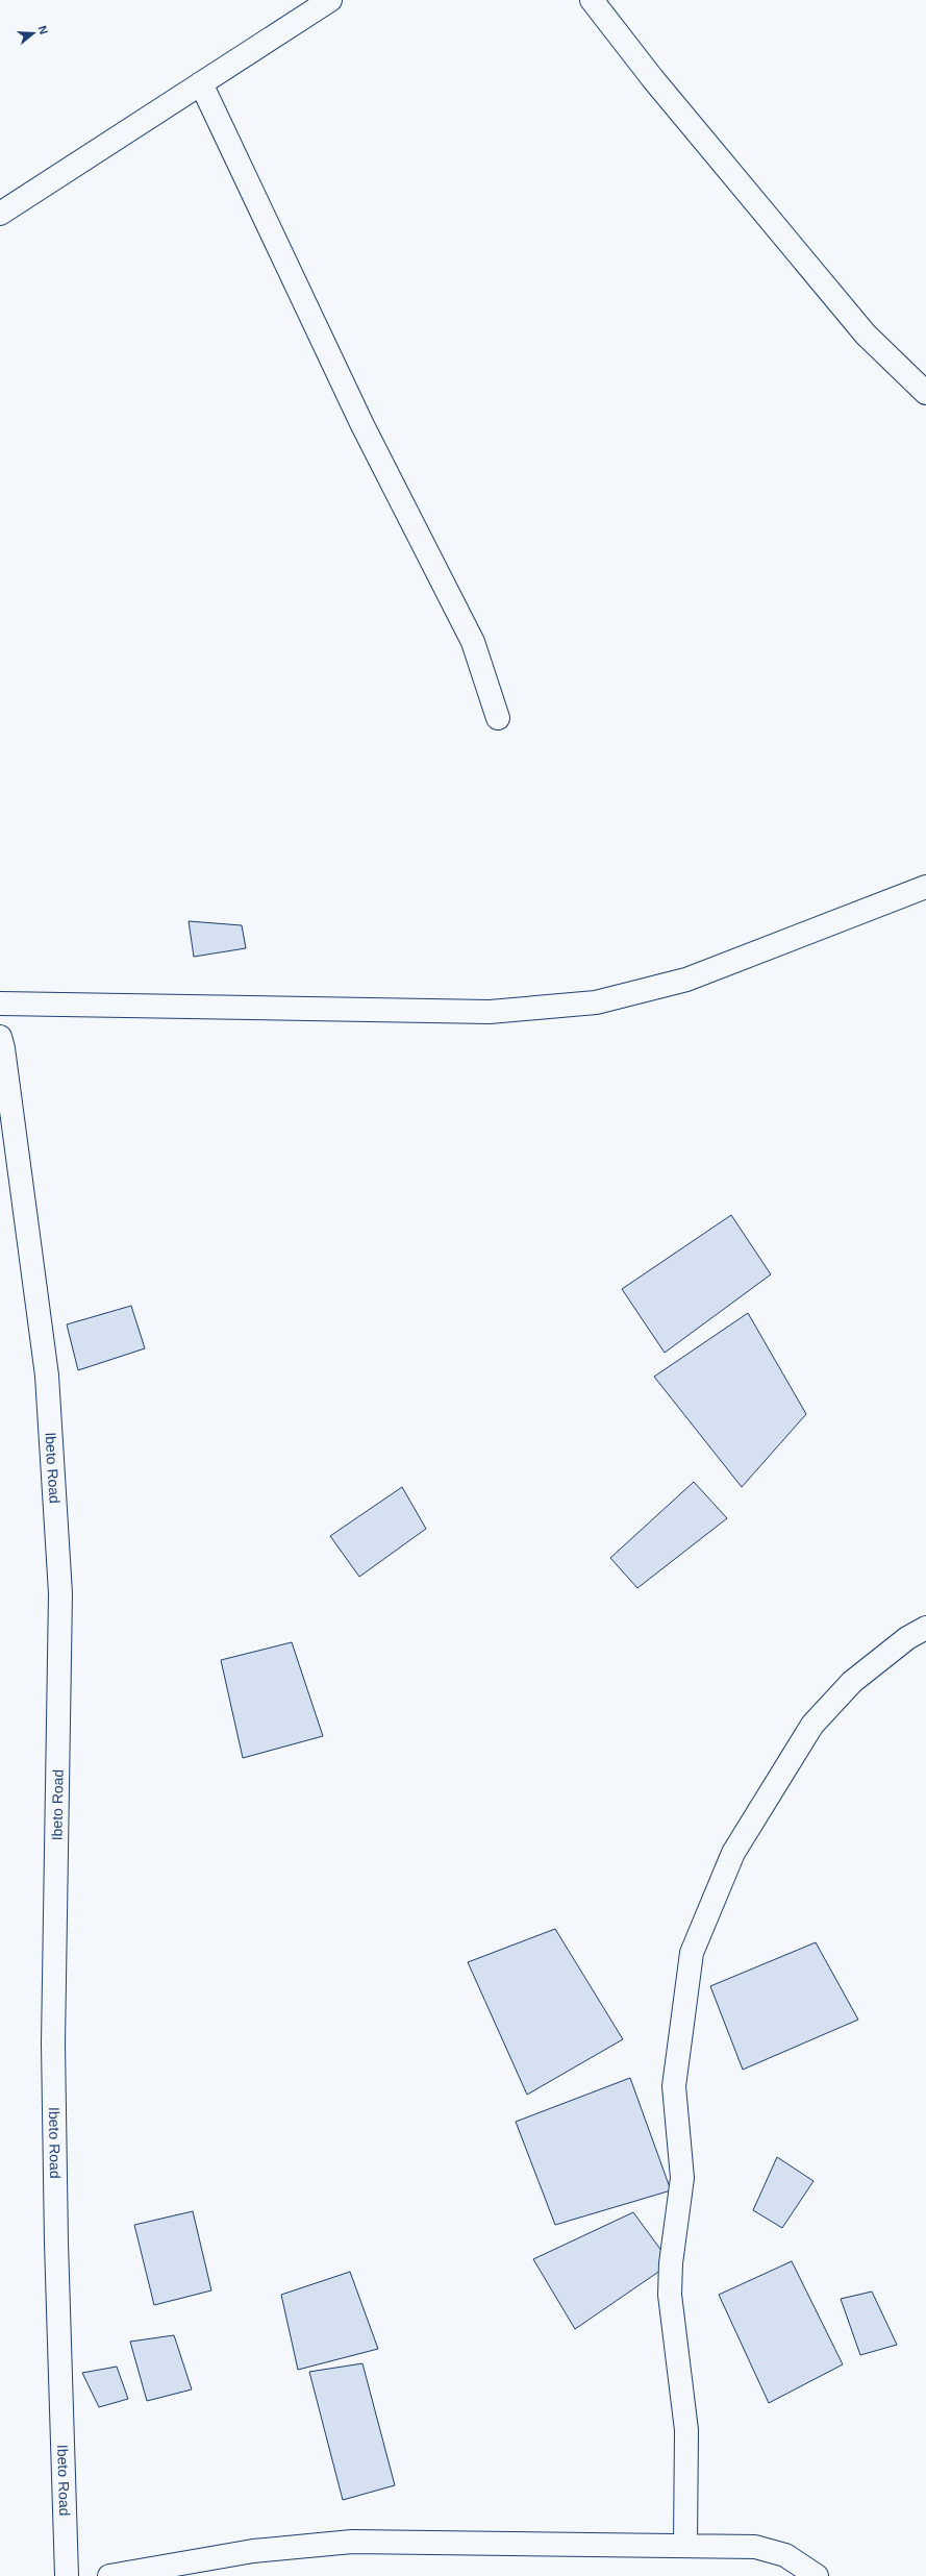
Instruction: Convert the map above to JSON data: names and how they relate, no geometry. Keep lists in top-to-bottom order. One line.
{"streets":{"street":["Ibeto Road"]},"north":"right"}
